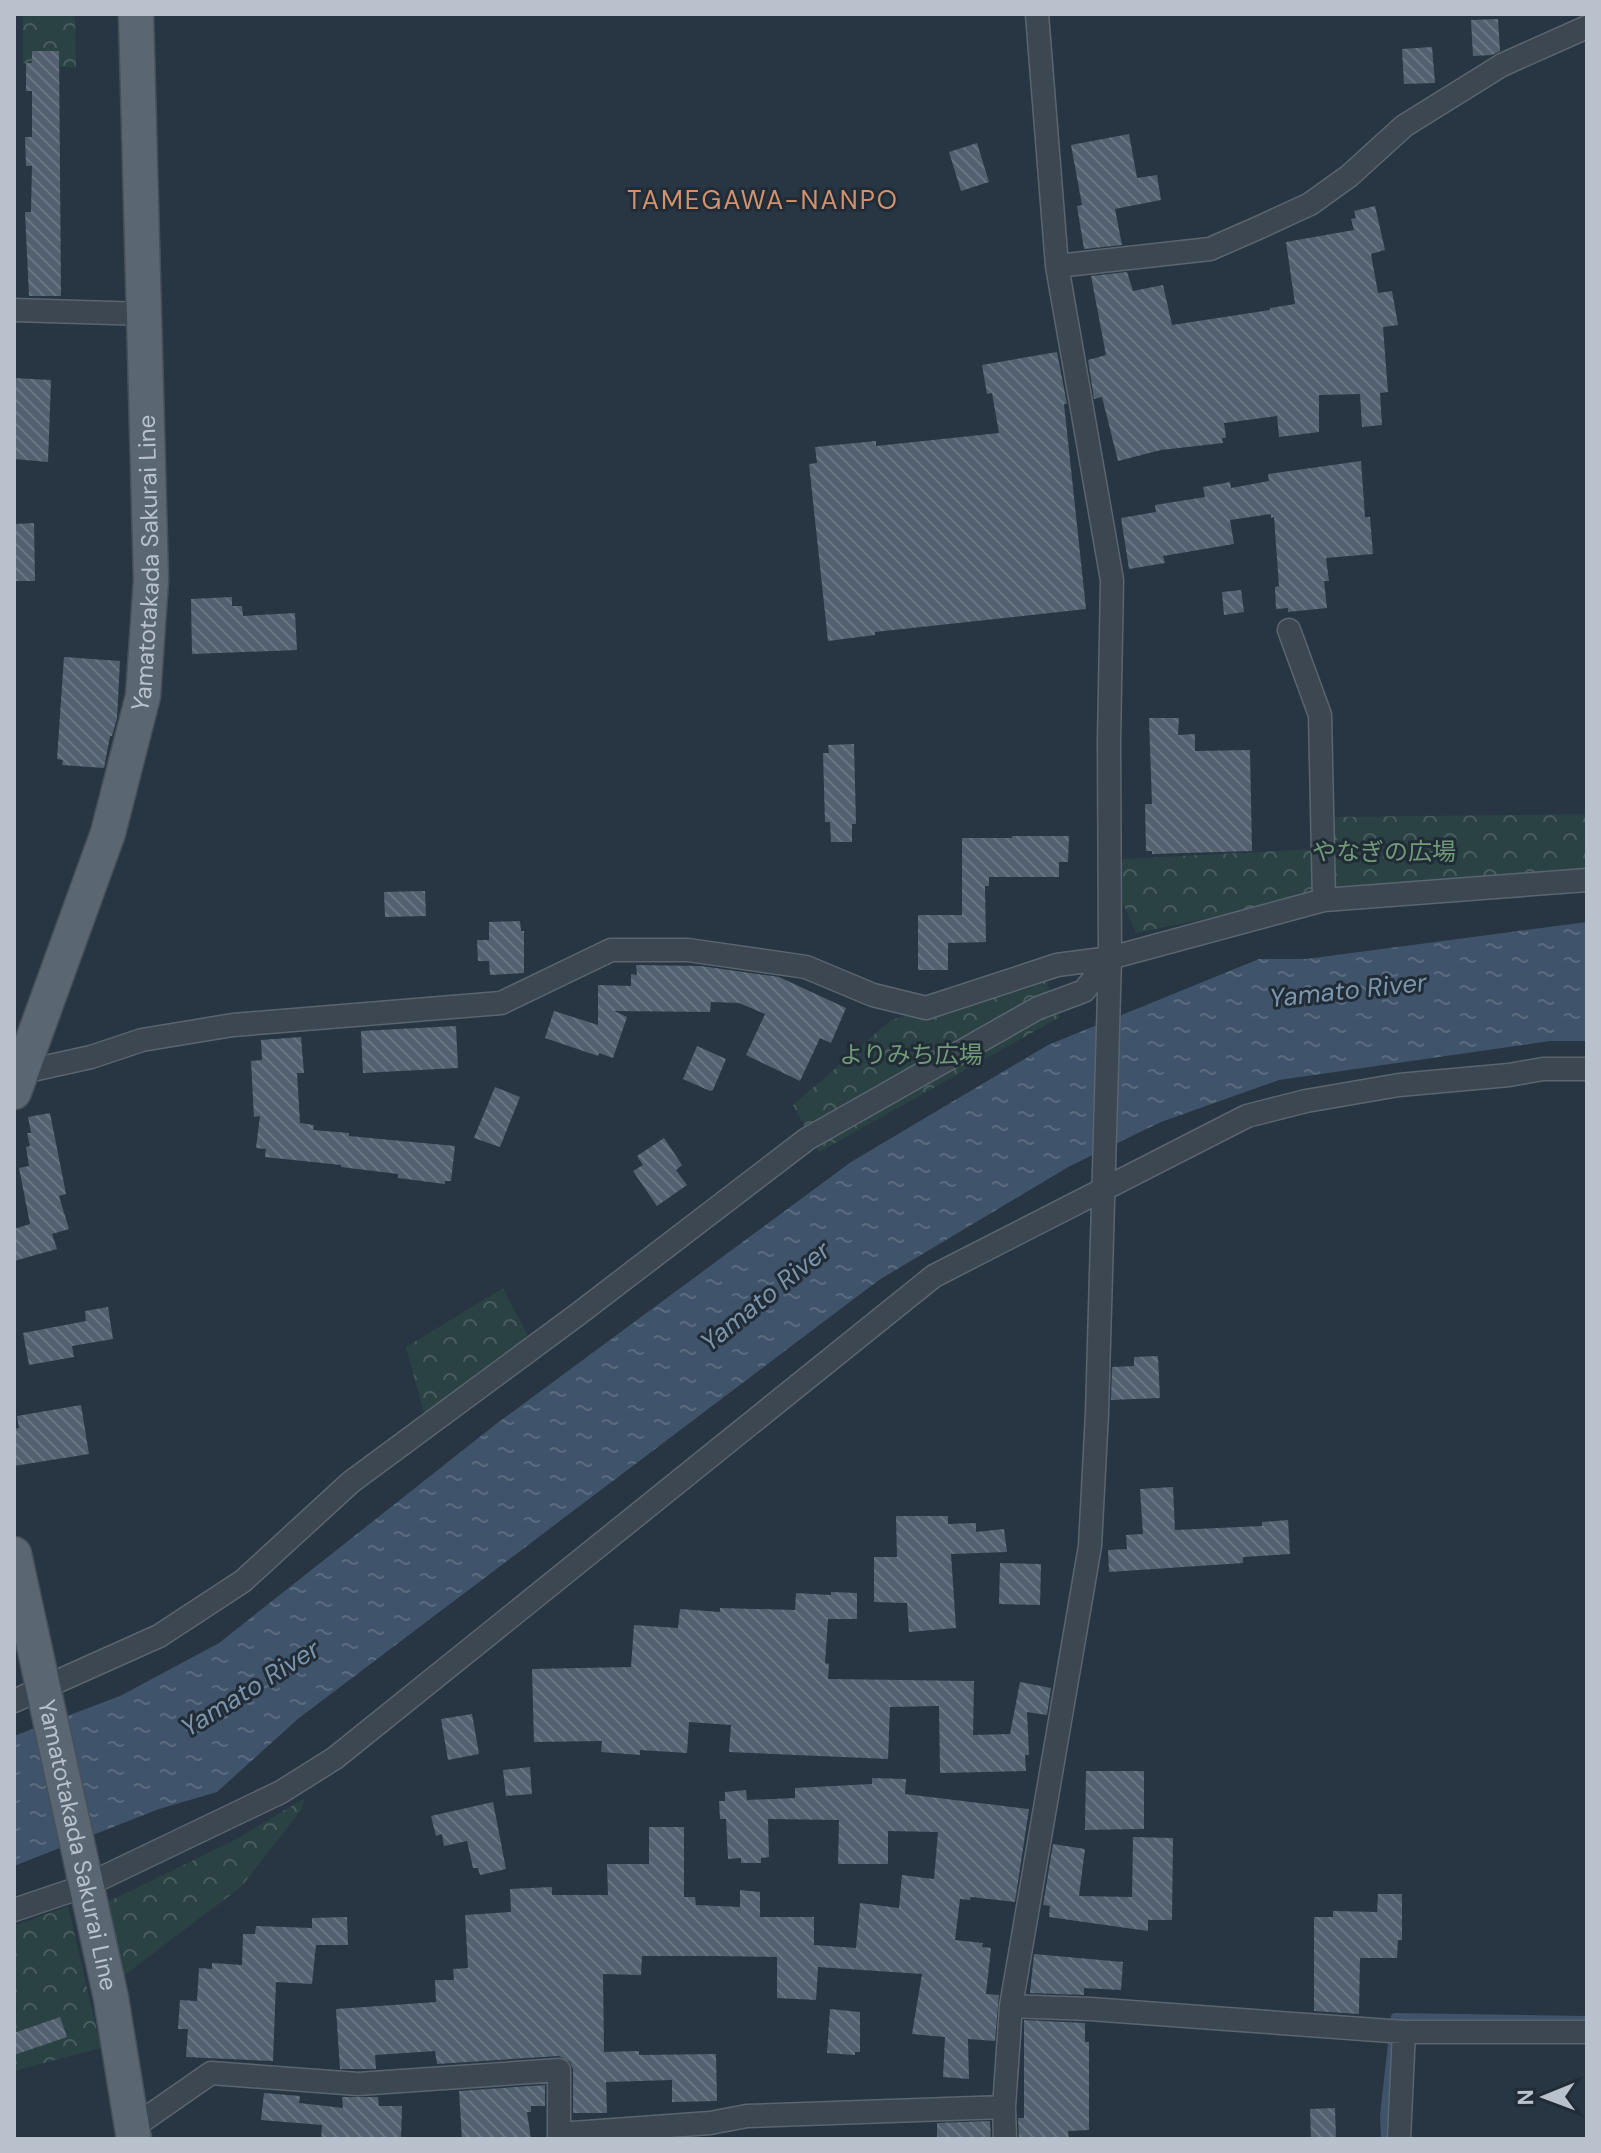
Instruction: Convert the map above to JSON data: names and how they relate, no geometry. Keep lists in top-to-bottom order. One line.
{"streets":{"main road":["Yamatotakada Sakurai Line"]},"districts":["TAMEGAWA-NANPO"],"water":["Yamato River"],"parks":["やなぎの広場","よりみち広場"],"north":"left"}
